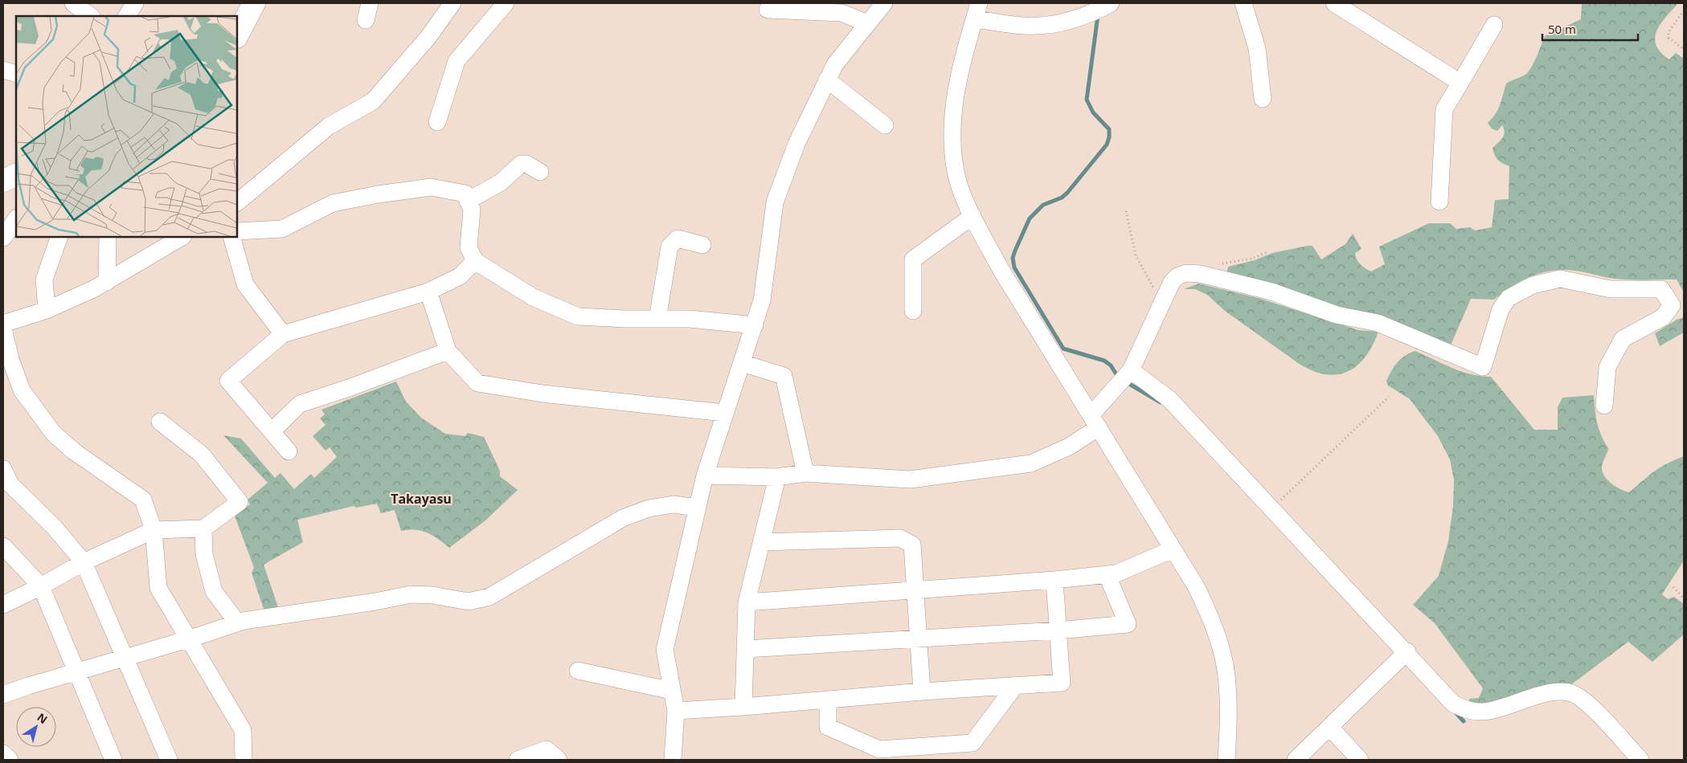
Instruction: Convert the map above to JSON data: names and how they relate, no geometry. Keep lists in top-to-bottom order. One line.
{"districts":["Takayasu"],"scale_bar":"50 m","north":"top right"}
